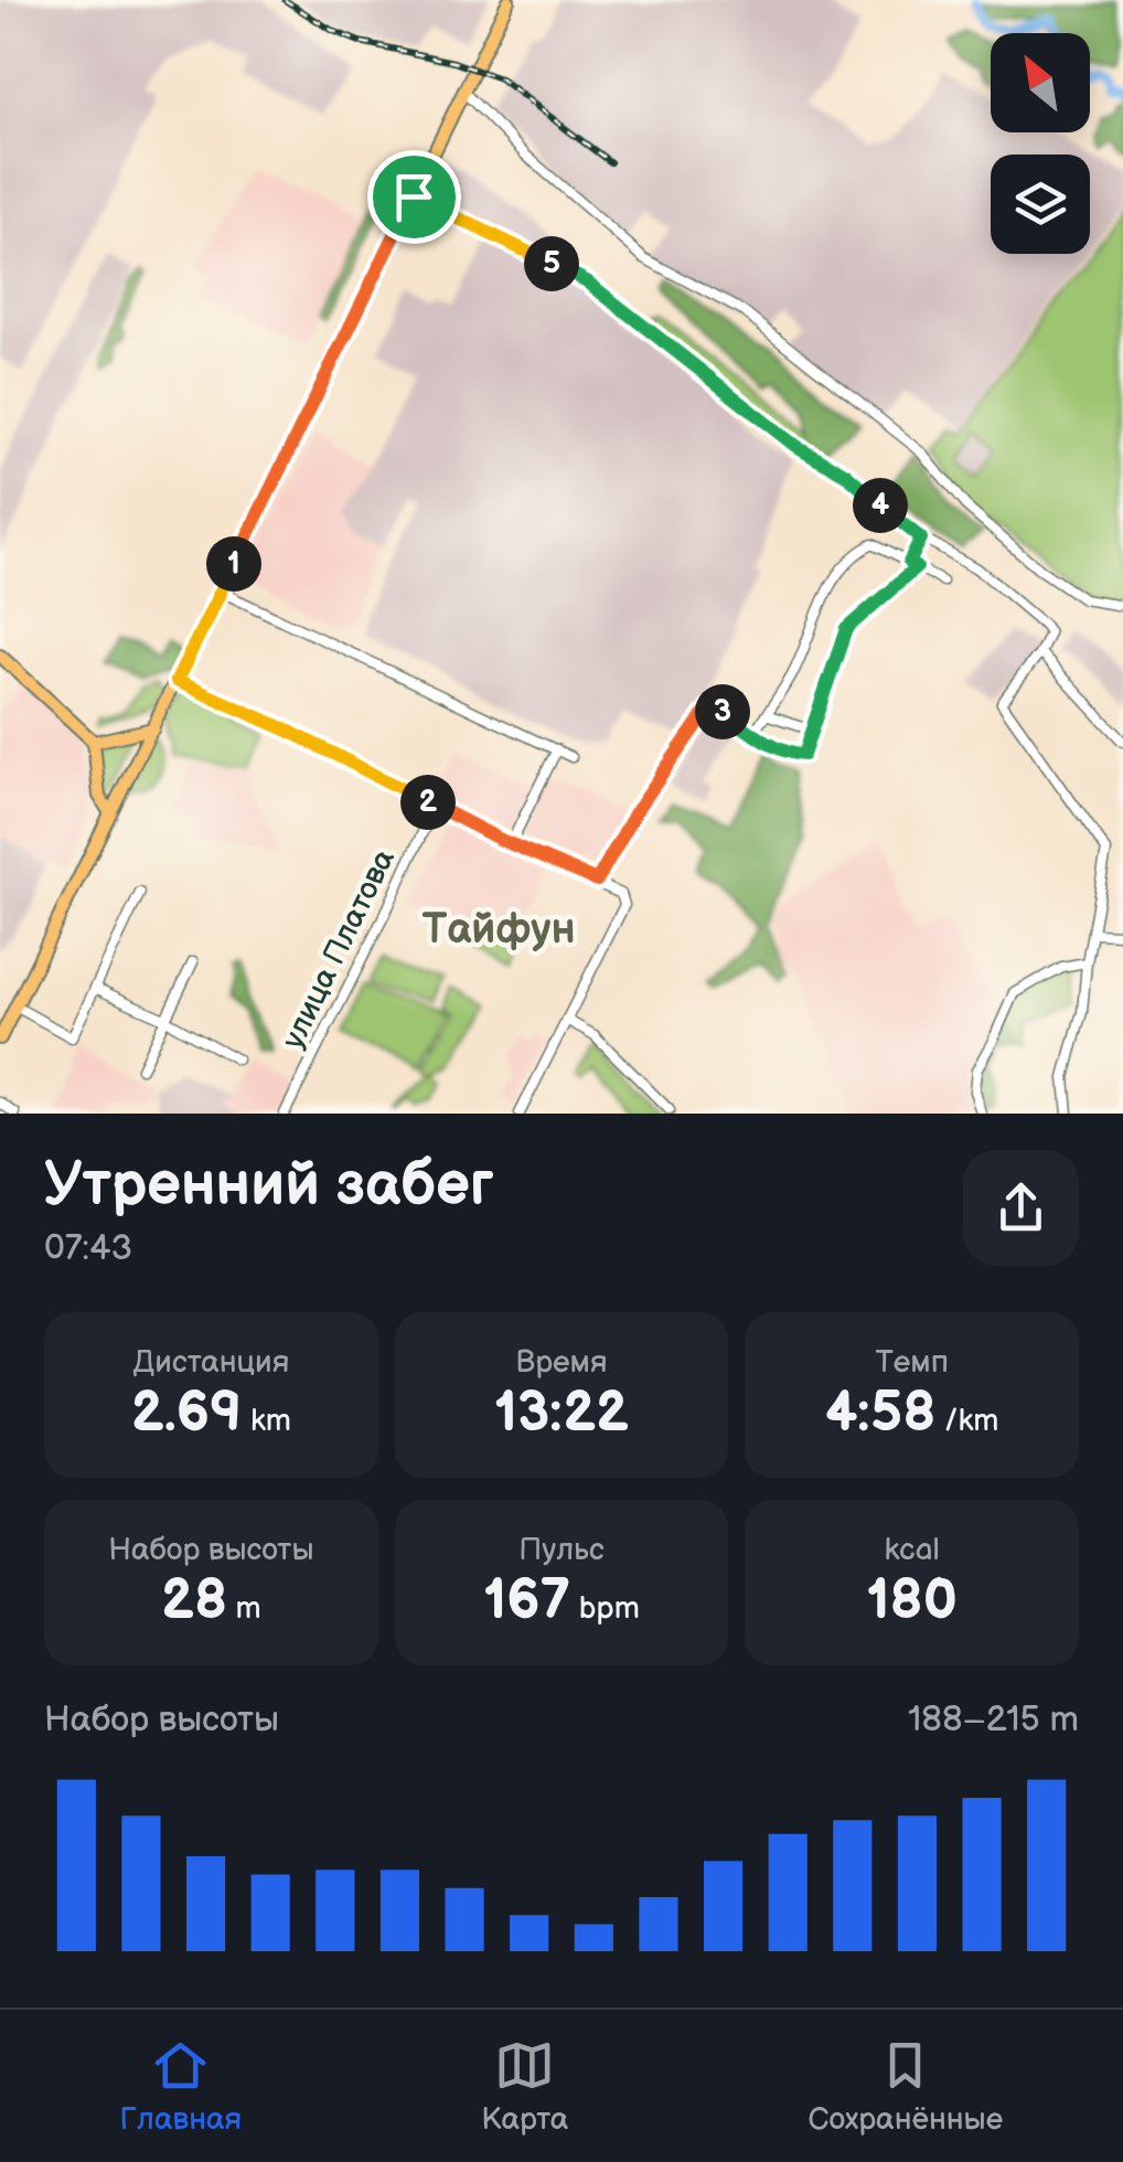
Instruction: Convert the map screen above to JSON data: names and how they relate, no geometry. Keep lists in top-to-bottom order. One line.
{"streets":{"street":["улица Платова"]},"districts":["Тайфун"],"north":"top left","page":{"pins":["5","4","1","3","2"],"heading":["Утренний забег","07:43"],"stats":[["Дистанция","2.69 km"],["Время","13:22"],["Темп","4:58 /km"],["Набор высоты","28 m"],["Пульс","167 bpm"],["kcal","180"]],"chart":["Набор высоты","188–215 m"],"tabs":["Главная","Карта","Сохранённые"]}}
